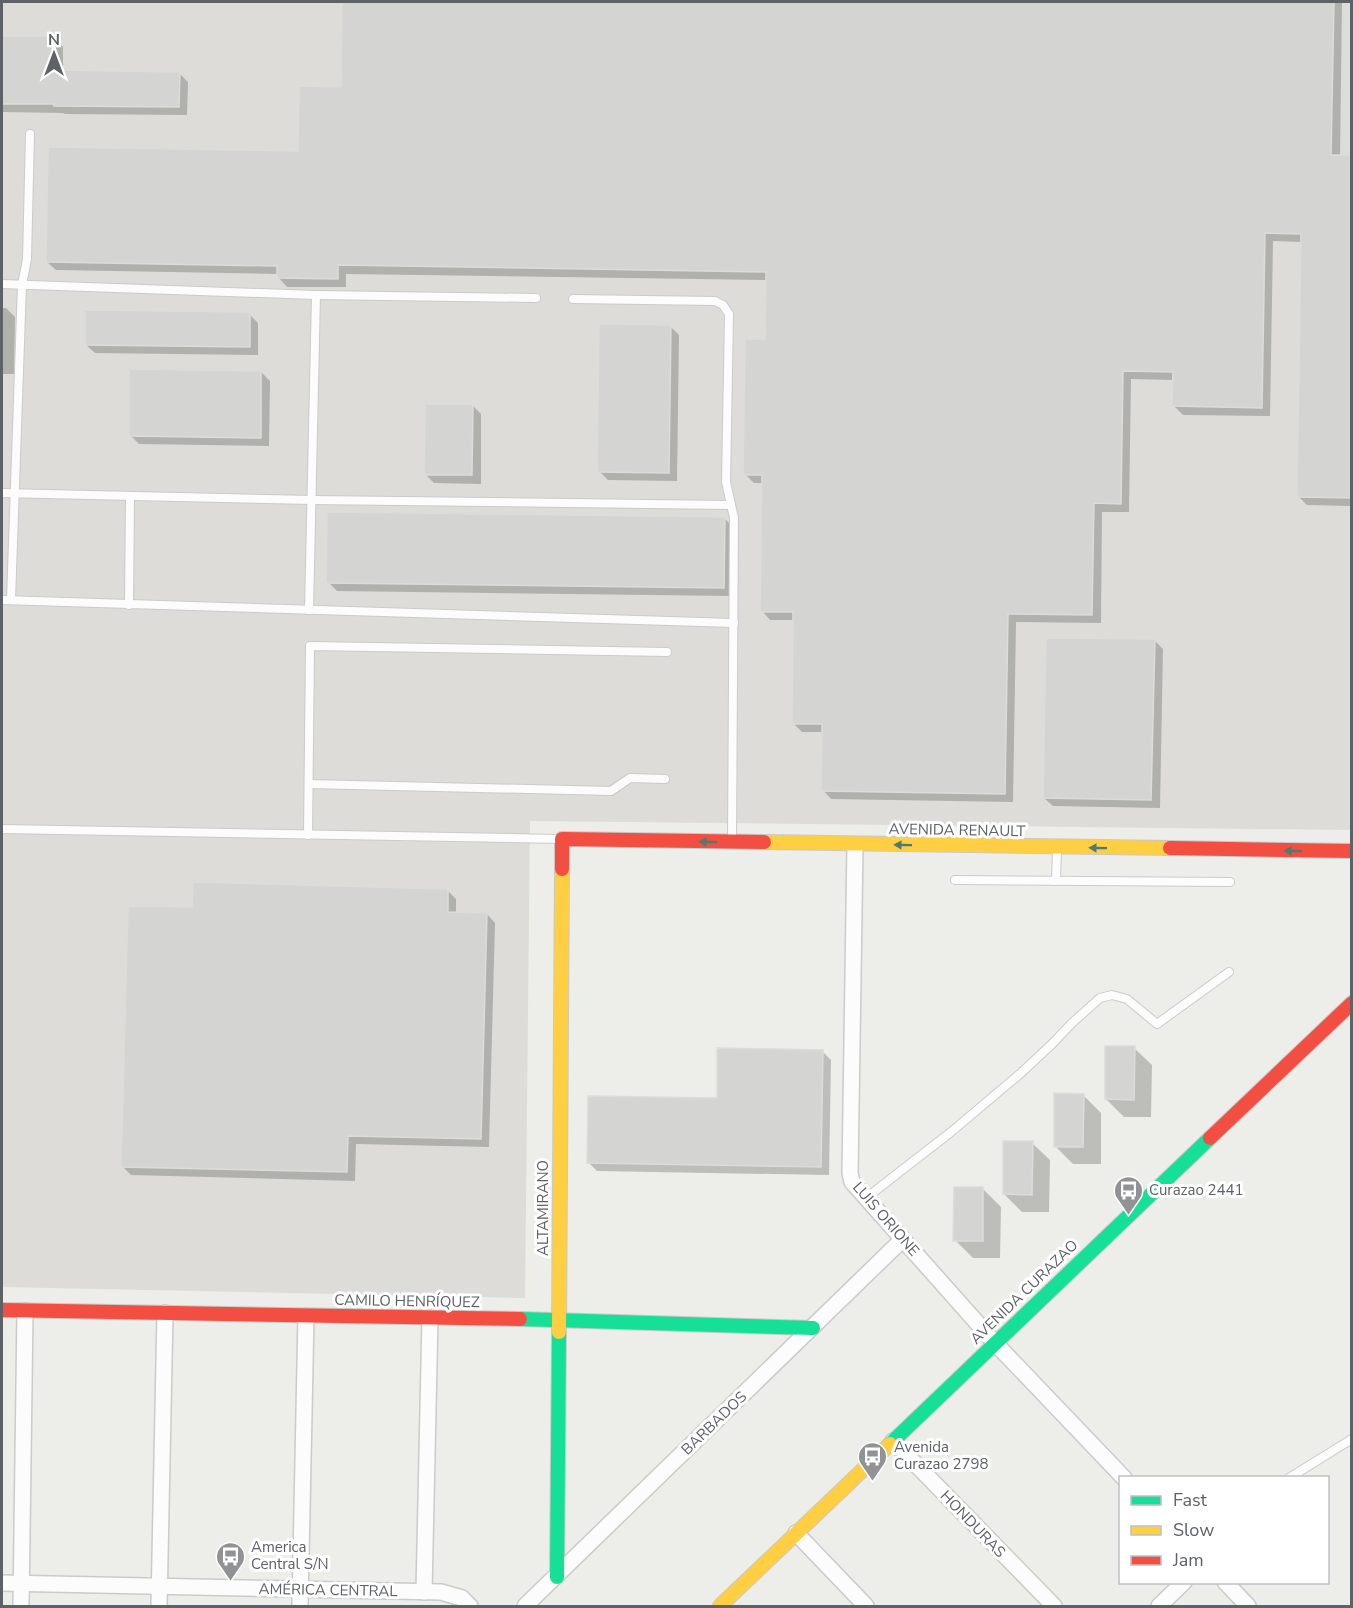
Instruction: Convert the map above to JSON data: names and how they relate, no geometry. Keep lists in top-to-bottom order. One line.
{"streets":{"street":["AVENIDA RENAULT","ALTAMIRANO","LUIS ORIONE","AVENIDA CURAZAO","CAMILO HENRÍQUEZ","BARBADOS","HONDURAS","AMÉRICA CENTRAL"]},"crossings":[["AVENIDA RENAULT","ALTAMIRANO"],["AVENIDA RENAULT","LUIS ORIONE"],["ALTAMIRANO","CAMILO HENRÍQUEZ"],["ALTAMIRANO","BARBADOS"],["LUIS ORIONE","AVENIDA CURAZAO"],["LUIS ORIONE","BARBADOS"],["AVENIDA CURAZAO","HONDURAS"],["CAMILO HENRÍQUEZ","BARBADOS"]],"one_way":["AVENIDA RENAULT"],"places":{"bus stop":["Curazao 2441","Avenida Curazao 2798","America Central S/N"]},"legend":["Fast","Slow","Jam"],"north":"top"}
